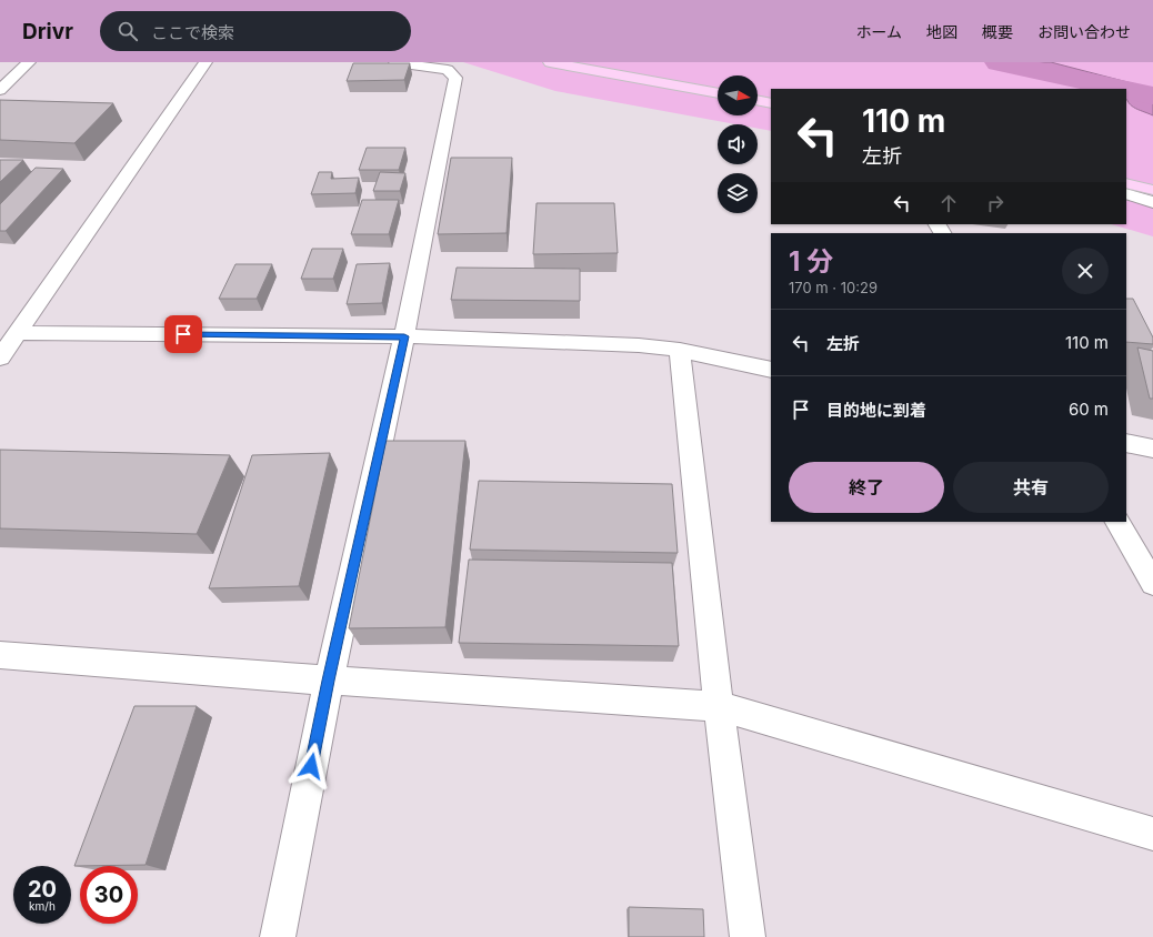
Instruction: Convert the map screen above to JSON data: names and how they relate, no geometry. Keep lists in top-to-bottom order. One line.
{"north":"right","page":{"header":"Drivr","search":"ここで検索","nav":["ホーム","地図","概要","お問い合わせ"],"turn":["110 m","左折"],"heading":["1 分","170 m · 10:29"],"list":[{"name":"左折","value":"110 m"},{"name":"目的地に到着","value":"60 m"}],"buttons":["終了","共有"],"speed":"20 km/h","limit":"30"}}
